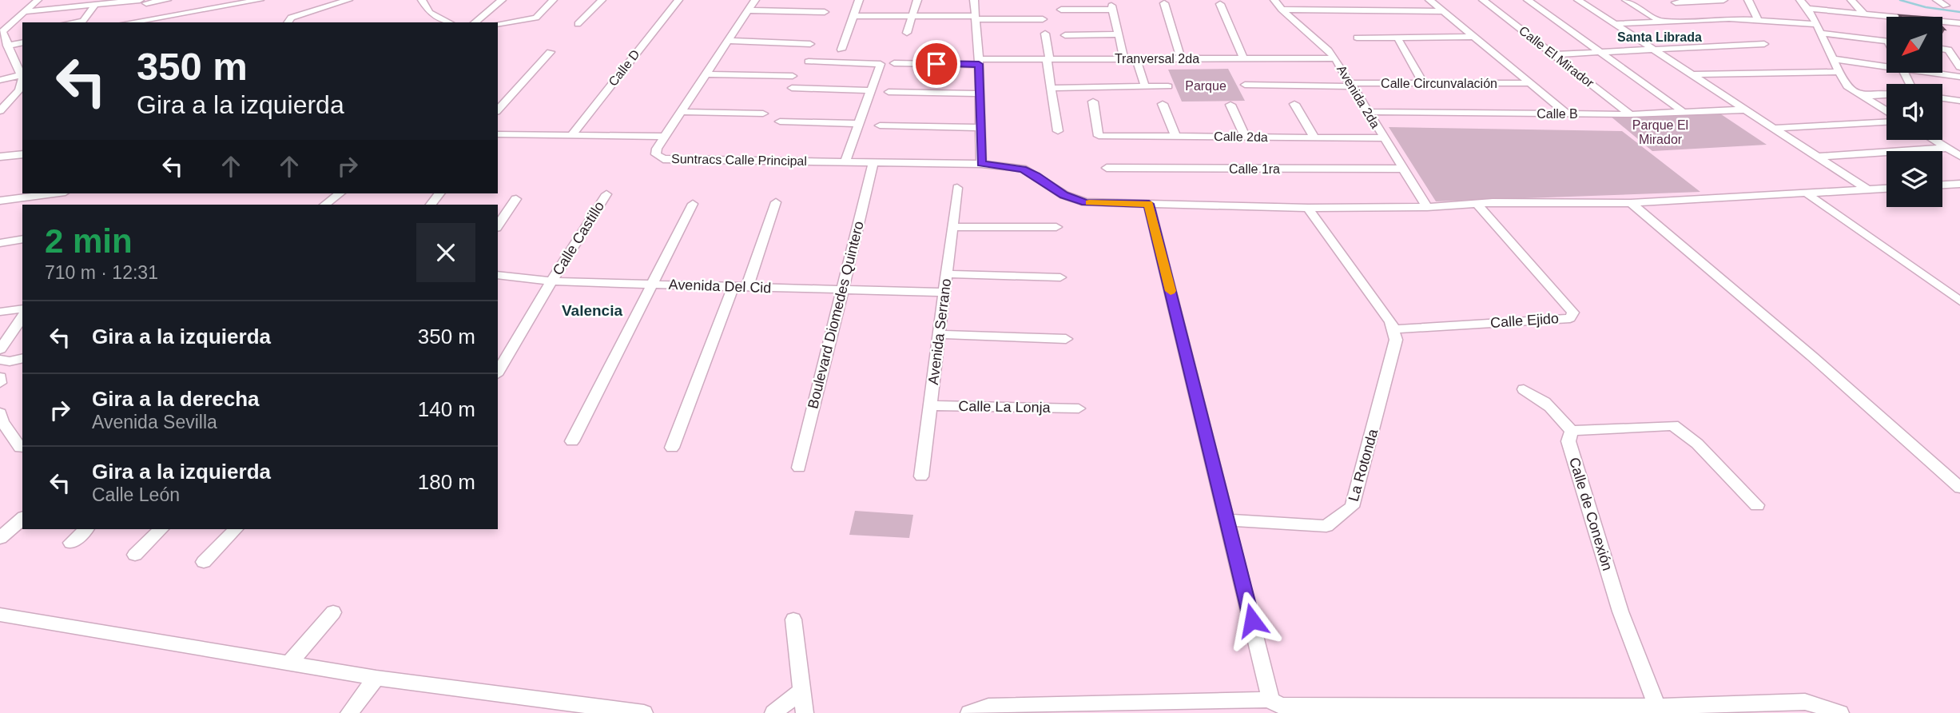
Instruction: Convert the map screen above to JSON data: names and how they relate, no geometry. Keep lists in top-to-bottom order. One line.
{"streets":{"street":["Calle El Mirador","Tranversal 2da","Calle D","Calle Circunvalación","Avenida 2da","Calle B","Calle 2da","Suntracs Calle Principal","Calle 1ra","Calle Castillo","Avenida Del Cid","Boulevard Diomedes Quintero","Calle Ejido","Avenida Serrano","Calle La Lonja","La Rotonda","Calle de Conexión"]},"crossings":[["Calle El Mirador","Calle B"],["Tranversal 2da","Avenida 2da"],["Calle Circunvalación","Avenida 2da"],["Calle Circunvalación","Calle B"],["Avenida 2da","Calle B"],["Avenida 2da","Calle 2da"],["Avenida 2da","Calle 1ra"],["Calle Castillo","Avenida Del Cid"],["Avenida Del Cid","Boulevard Diomedes Quintero"],["Avenida Del Cid","Avenida Serrano"],["Calle Ejido","La Rotonda"],["Avenida Serrano","Calle La Lonja"]],"districts":["Santa Librada","Valencia"],"parks":["Parque","Parque El Mirador"],"north":"bottom left","page":{"turn":["350 m","Gira a la izquierda"],"heading":["2 min","710 m · 12:31"],"list":[{"name":"Gira a la izquierda","value":"350 m"},{"name":"Gira a la derecha","note":"Avenida Sevilla","value":"140 m"},{"name":"Gira a la izquierda","note":"Calle León","value":"180 m"}]}}
